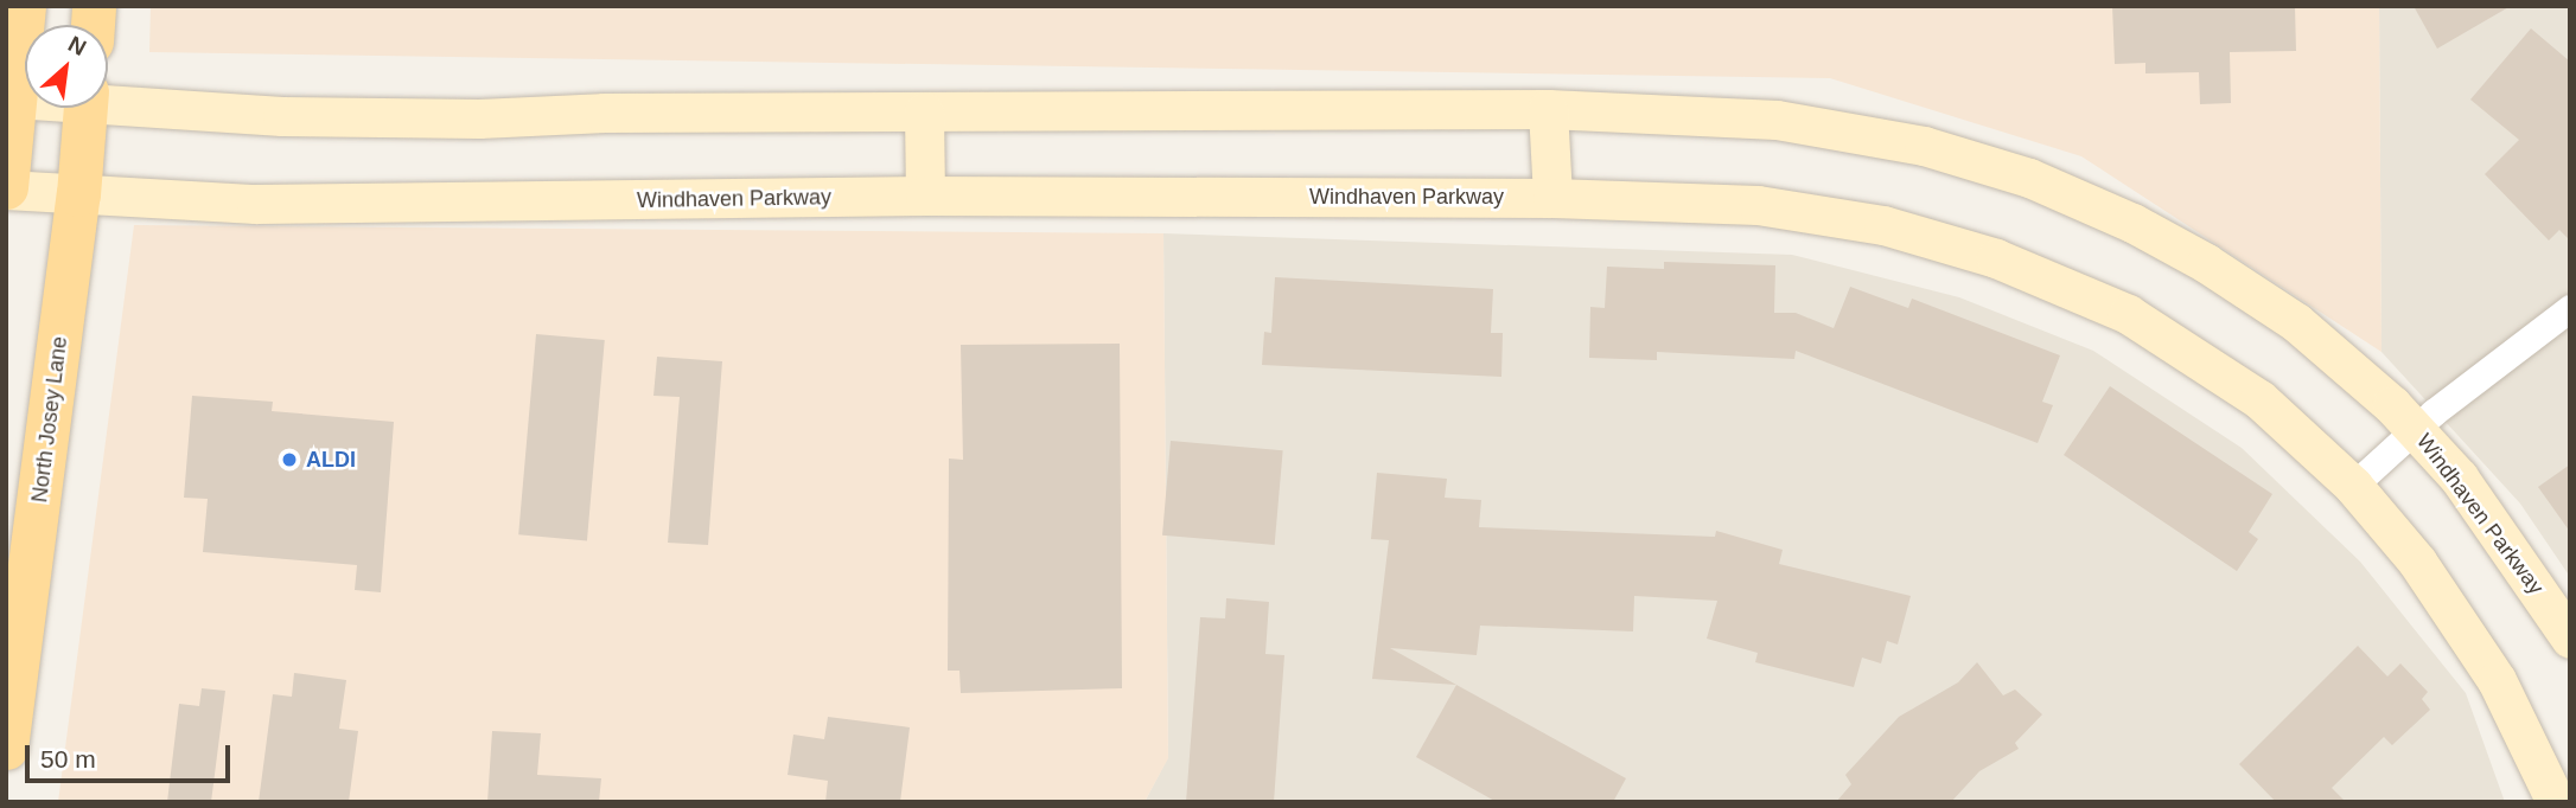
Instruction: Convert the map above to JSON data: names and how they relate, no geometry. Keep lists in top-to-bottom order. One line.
{"streets":{"main road":["Windhaven Parkway","North Josey Lane"]},"crossings":[["Windhaven Parkway","North Josey Lane"]],"places":["ALDI"],"scale_bar":"50 m","north":"top right"}
